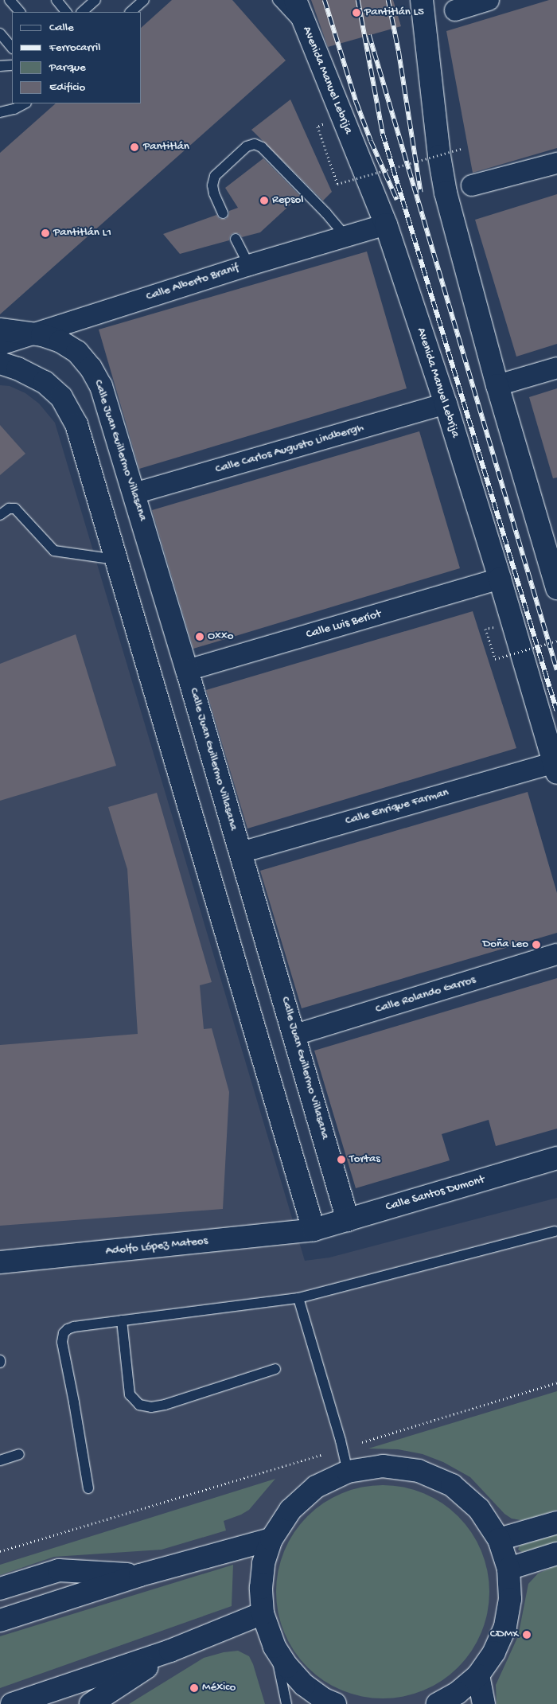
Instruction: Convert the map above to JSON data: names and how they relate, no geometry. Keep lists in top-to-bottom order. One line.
{"streets":{"street":["Avenida Manuel Lebrija","Calle Alberto Branif","Calle Carlos Augusto Lindbergh","Calle Juan Guillermo Villasana","Calle Luis Beriot","Calle Enrique Farman","Calle Rolando Garros","Calle Santos Dumont","Adolfo López Mateos"]},"crossings":[["Avenida Manuel Lebrija","Calle Alberto Branif"],["Avenida Manuel Lebrija","Calle Carlos Augusto Lindbergh"],["Avenida Manuel Lebrija","Calle Luis Beriot"],["Avenida Manuel Lebrija","Calle Enrique Farman"],["Calle Alberto Branif","Calle Juan Guillermo Villasana"],["Calle Carlos Augusto Lindbergh","Calle Juan Guillermo Villasana"],["Calle Juan Guillermo Villasana","Calle Luis Beriot"],["Calle Juan Guillermo Villasana","Calle Enrique Farman"],["Calle Juan Guillermo Villasana","Calle Rolando Garros"],["Calle Juan Guillermo Villasana","Calle Santos Dumont"],["Calle Santos Dumont","Adolfo López Mateos"]],"places":["Pantitlán L5","Pantitlán","Repsol","Pantitlán L1","Oxxo","Doña Leo","Tortas","CDMX","México"],"legend":["Calle","Ferrocarril","Parque","Edificio"]}
